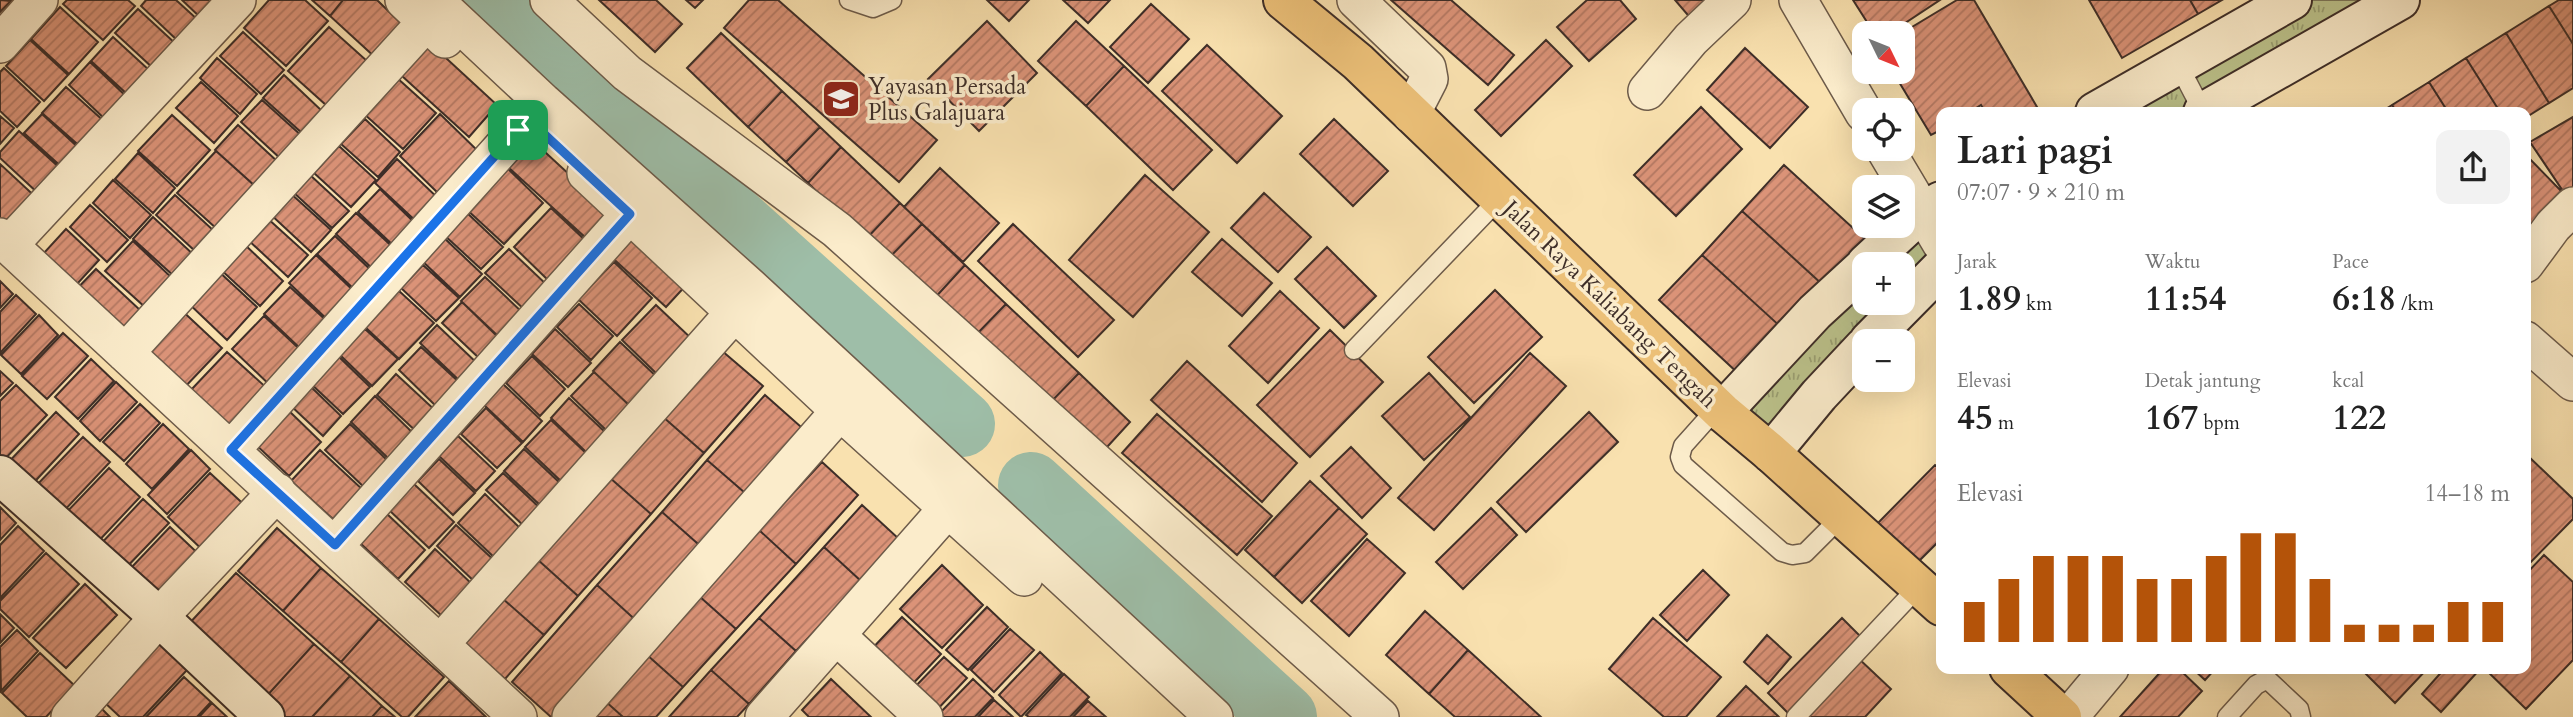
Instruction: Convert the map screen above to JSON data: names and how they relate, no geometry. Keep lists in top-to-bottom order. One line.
{"streets":{"main road":["Jalan Raya Kaliabang Tengah"]},"places":{"school or university":["Yayasan Persada Plus Galajuara"]},"north":"bottom right","page":{"map_buttons":["+","−"],"heading":["Lari pagi","07:07 · 9 × 210 m"],"stats":[["Jarak","1.89 km"],["Waktu","11:54"],["Pace","6:18 /km"],["Elevasi","45 m"],["Detak jantung","167 bpm"],["kcal","122"]],"chart":["Elevasi","14–18 m"]}}
